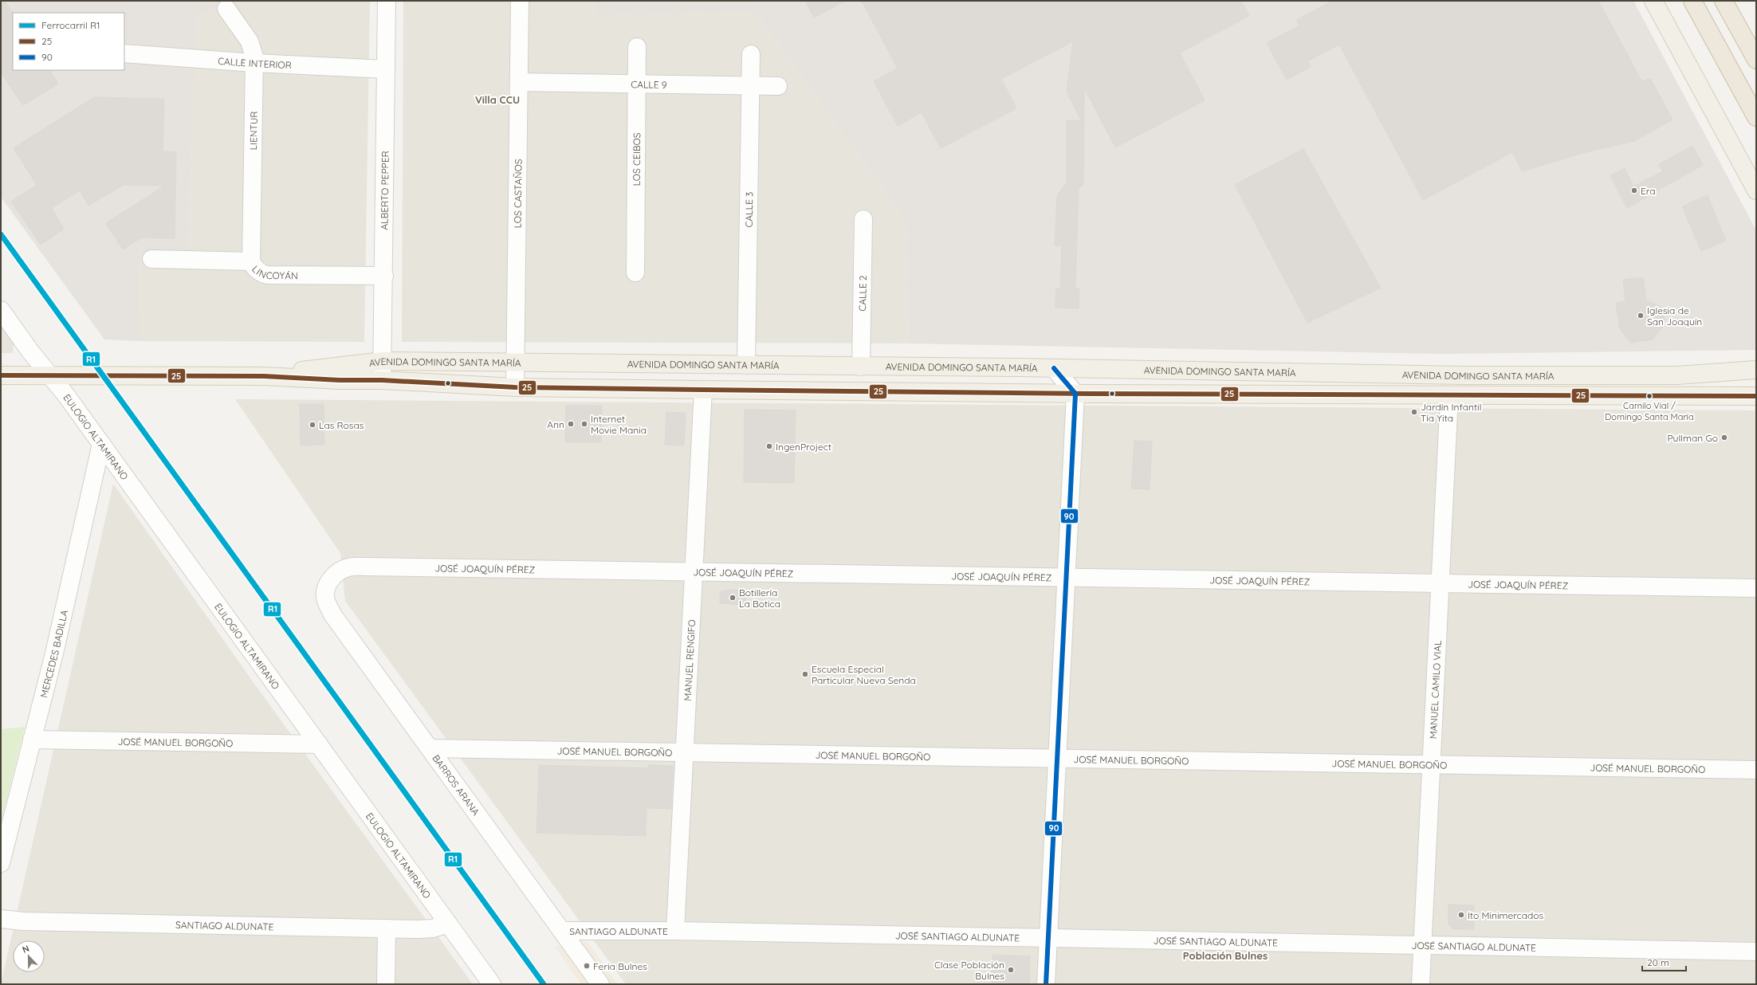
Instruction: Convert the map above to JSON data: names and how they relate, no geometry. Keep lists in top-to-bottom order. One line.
{"streets":{"main road":["AVENIDA DOMINGO SANTA MARÍA"],"street":["CALLE INTERIOR","CALLE 9","LIENTUR","LOS CEIBOS","ALBERTO PEPPER","LOS CASTAÑOS","CALLE 3","LINCOYÁN","CALLE 2","EULOGIO ALTAMIRANO","JOSÉ JOAQUÍN PÉREZ","MERCEDES BADILLA","MANUEL RENGIFO","MANUEL CAMILO VIAL","JOSÉ MANUEL BORGOÑO","BARROS ARANA","SANTIAGO ALDUNATE","JOSÉ SANTIAGO ALDUNATE"]},"crossings":[["CALLE INTERIOR","LIENTUR"],["CALLE INTERIOR","ALBERTO PEPPER"],["CALLE 9","LOS CEIBOS"],["CALLE 9","LOS CASTAÑOS"],["CALLE 9","CALLE 3"],["LIENTUR","LINCOYÁN"],["ALBERTO PEPPER","LINCOYÁN"],["ALBERTO PEPPER","AVENIDA DOMINGO SANTA MARÍA"],["LOS CASTAÑOS","AVENIDA DOMINGO SANTA MARÍA"],["CALLE 3","AVENIDA DOMINGO SANTA MARÍA"],["CALLE 2","AVENIDA DOMINGO SANTA MARÍA"],["AVENIDA DOMINGO SANTA MARÍA","EULOGIO ALTAMIRANO"],["AVENIDA DOMINGO SANTA MARÍA","MANUEL RENGIFO"],["AVENIDA DOMINGO SANTA MARÍA","MANUEL CAMILO VIAL"],["EULOGIO ALTAMIRANO","MERCEDES BADILLA"],["EULOGIO ALTAMIRANO","JOSÉ MANUEL BORGOÑO"],["EULOGIO ALTAMIRANO","SANTIAGO ALDUNATE"],["JOSÉ JOAQUÍN PÉREZ","MANUEL RENGIFO"],["JOSÉ JOAQUÍN PÉREZ","MANUEL CAMILO VIAL"],["JOSÉ JOAQUÍN PÉREZ","BARROS ARANA"],["MERCEDES BADILLA","JOSÉ MANUEL BORGOÑO"],["MANUEL RENGIFO","JOSÉ MANUEL BORGOÑO"],["MANUEL RENGIFO","SANTIAGO ALDUNATE"],["MANUEL RENGIFO","JOSÉ SANTIAGO ALDUNATE"],["MANUEL CAMILO VIAL","JOSÉ MANUEL BORGOÑO"],["MANUEL CAMILO VIAL","JOSÉ SANTIAGO ALDUNATE"],["JOSÉ MANUEL BORGOÑO","BARROS ARANA"],["BARROS ARANA","SANTIAGO ALDUNATE"],["SANTIAGO ALDUNATE","JOSÉ SANTIAGO ALDUNATE"]],"districts":["Villa CCU","Población Bulnes"],"places":["Era","Iglesia de San Joaquín","Camilo Vial / Domingo Santa María","Jardín Infantil Tía Yita","Ann","Internet Movie Mania","Las Rosas","Pullman Go","IngenProject","Botillería La Botica","Escuela Especial Particular Nueva Senda","Ito Minimercados","Feria Bulnes","Clase Población Bulnes"],"lines":["rail line R1","transit line 90","transit line 25"],"legend":["Ferrocarril R1","25","90"],"scale_bar":"20 m","north":"top"}
